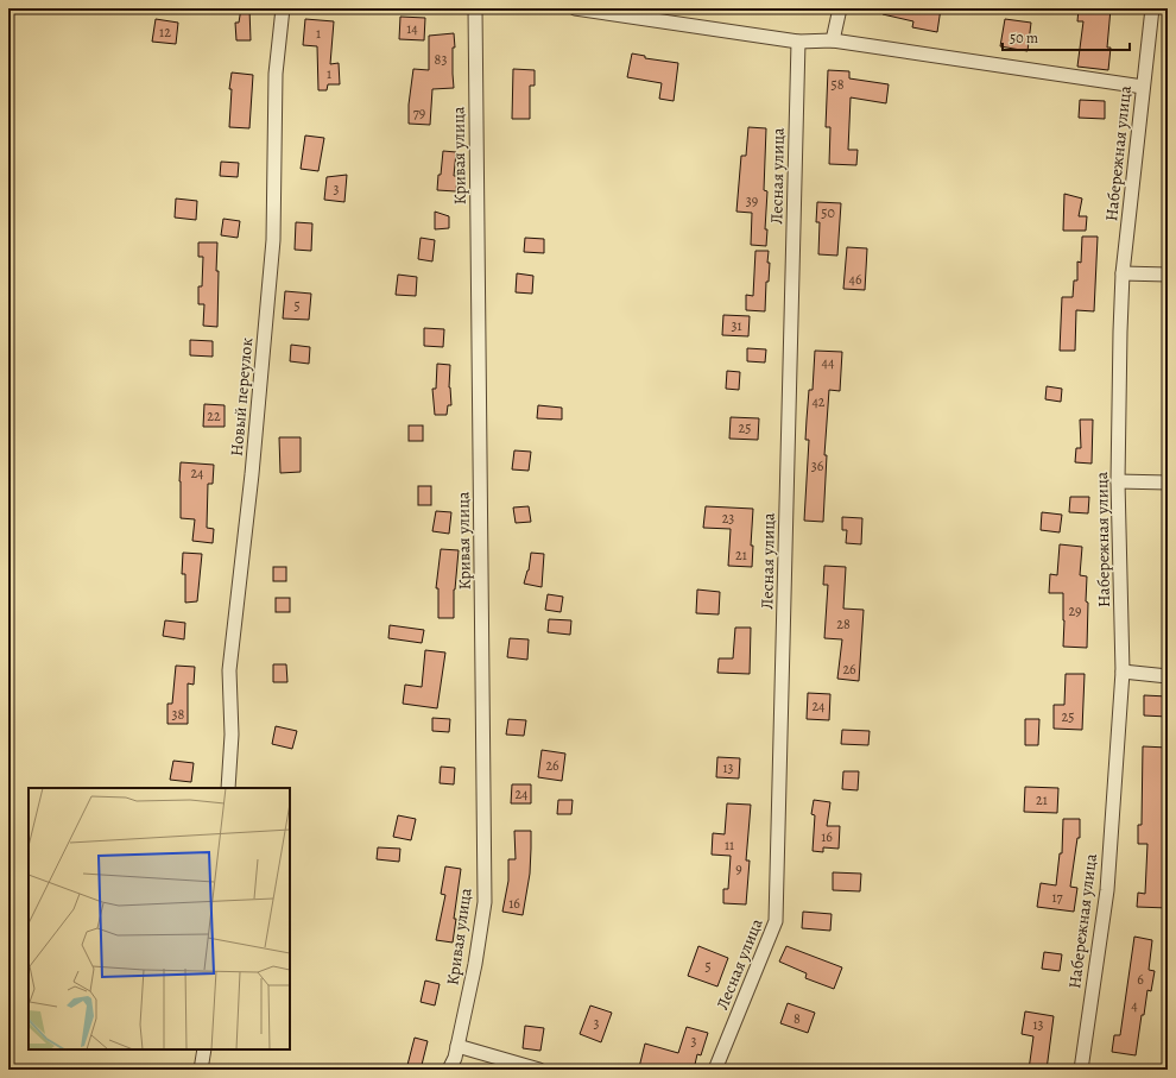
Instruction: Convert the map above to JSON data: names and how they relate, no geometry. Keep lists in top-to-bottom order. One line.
{"streets":{"street":["Набережная улица","Кривая улица","Лесная улица","Новый переулок"]},"house_numbers":["14","12","1","83","1","58","79","3","39","50","46","5","31","44","42","22","25","36","24","23","21","29","28","26","24","38","25","26","13","24","21","16","11","9","17","16","5","6","4","8","3","13","3"],"scale_bar":"50 m"}
